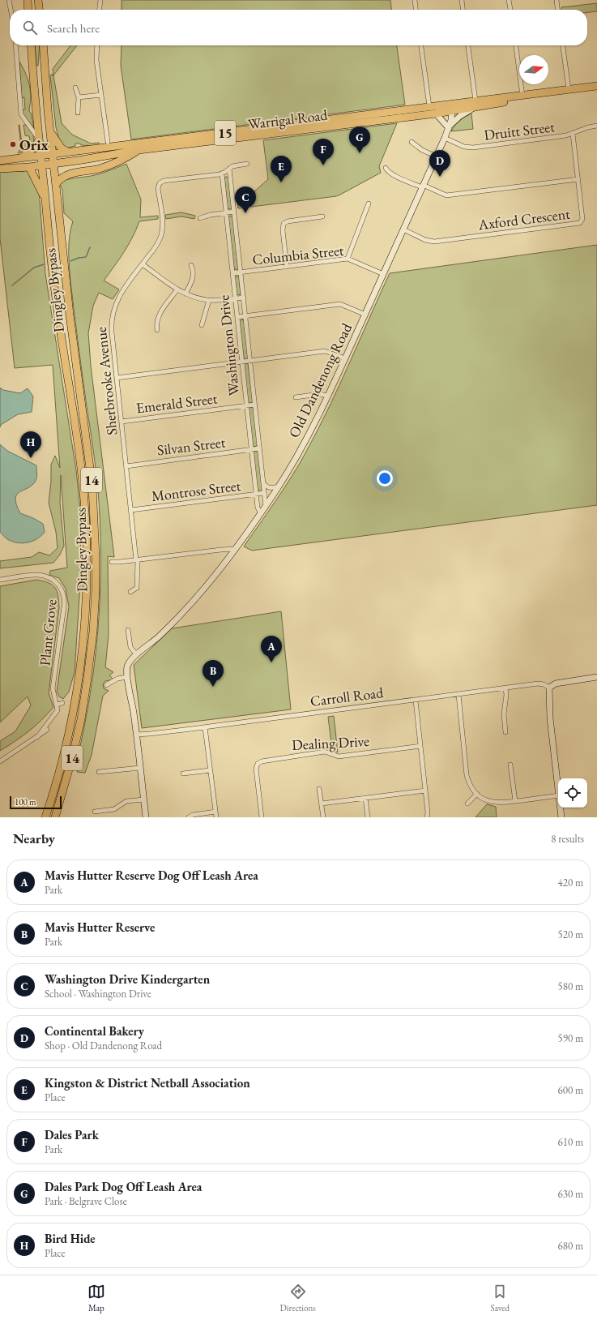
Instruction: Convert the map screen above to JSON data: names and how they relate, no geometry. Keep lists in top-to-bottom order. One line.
{"streets":{"highway":["Warrigal Road","15","Dingley Bypass","14"],"main road":["Old Dandenong Road","Carroll Road"],"street":["Druitt Street","Axford Crescent","Columbia Street","Washington Drive","Sherbrooke Avenue","Emerald Street","Silvan Street","Montrose Street","Plant Grove","Dealing Drive"]},"crossings":[["Warrigal Road","Dingley Bypass"],["Warrigal Road","Old Dandenong Road"],["Warrigal Road","14"],["Druitt Street","Axford Crescent"],["Druitt Street","Old Dandenong Road"],["Axford Crescent","Old Dandenong Road"],["Columbia Street","Washington Drive"],["Columbia Street","Old Dandenong Road"],["Dingley Bypass","14"],["Washington Drive","Old Dandenong Road"],["Washington Drive","Sherbrooke Avenue"],["Washington Drive","Emerald Street"],["Washington Drive","Silvan Street"],["Washington Drive","Montrose Street"],["Old Dandenong Road","Carroll Road"],["Sherbrooke Avenue","Emerald Street"],["Sherbrooke Avenue","Silvan Street"],["Sherbrooke Avenue","Montrose Street"]],"places":["Orix"],"scale_bar":"100 m","north":"right","page":{"search":"Search here","pins":["G","F","D","E","C","H","A","B"],"scale":"100 m","heading":["Nearby","8 results"],"list":[{"mark":"A","name":"Mavis Hutter Reserve Dog Off Leash Area","note":"Park","value":"420 m"},{"mark":"B","name":"Mavis Hutter Reserve","note":"Park","value":"520 m"},{"mark":"C","name":"Washington Drive Kindergarten","note":"School · Washington Drive","value":"580 m"},{"mark":"D","name":"Continental Bakery","note":"Shop · Old Dandenong Road","value":"590 m"},{"mark":"E","name":"Kingston & District Netball Association","note":"Place","value":"600 m"},{"mark":"F","name":"Dales Park","note":"Park","value":"610 m"},{"mark":"G","name":"Dales Park Dog Off Leash Area","note":"Park · Belgrave Close","value":"630 m"},{"mark":"H","name":"Bird Hide","note":"Place","value":"680 m"}],"nav":["Map","Directions","Saved"]}}
